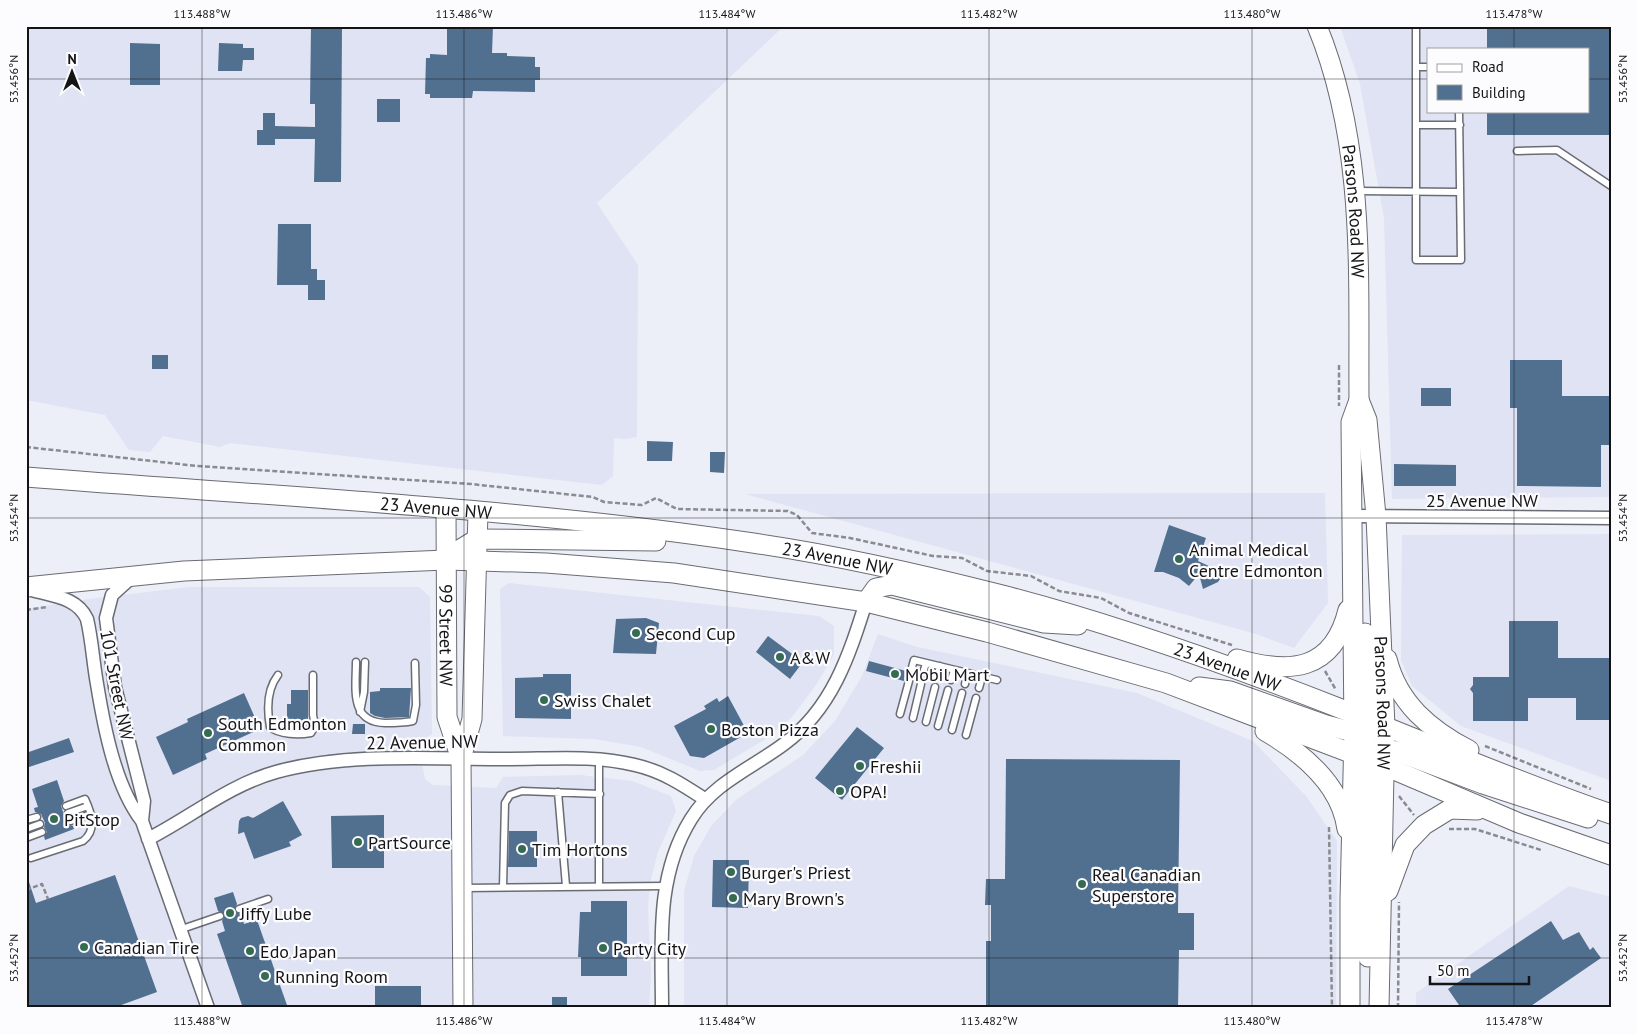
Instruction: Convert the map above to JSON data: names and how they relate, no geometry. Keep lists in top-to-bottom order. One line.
{"streets":{"main road":["Parsons Road NW","23 Avenue NW","99 Street NW"],"street":["25 Avenue NW","101 Street NW","22 Avenue NW"]},"crossings":[["Parsons Road NW","25 Avenue NW"],["Parsons Road NW","23 Avenue NW"],["23 Avenue NW","99 Street NW"],["23 Avenue NW","101 Street NW"],["99 Street NW","22 Avenue NW"],["101 Street NW","22 Avenue NW"]],"places":["Animal Medical Centre Edmonton","Second Cup","A&W","Mobil Mart","Swiss Chalet","Boston Pizza","South Edmonton Common","Freshii","OPA!","PitStop","PartSource","Tim Hortons","Burger's Priest","Real Canadian Superstore","Mary Brown's","Jiffy Lube","Canadian Tire","Party City","Edo Japan","Running Room"],"legend":["Road","Building"],"scale_bar":"50 m","north":"top","coordinates":["113.488°W","113.486°W","113.484°W","113.482°W","113.480°W","113.478°W","53.456°N","53.454°N","53.452°N"]}
